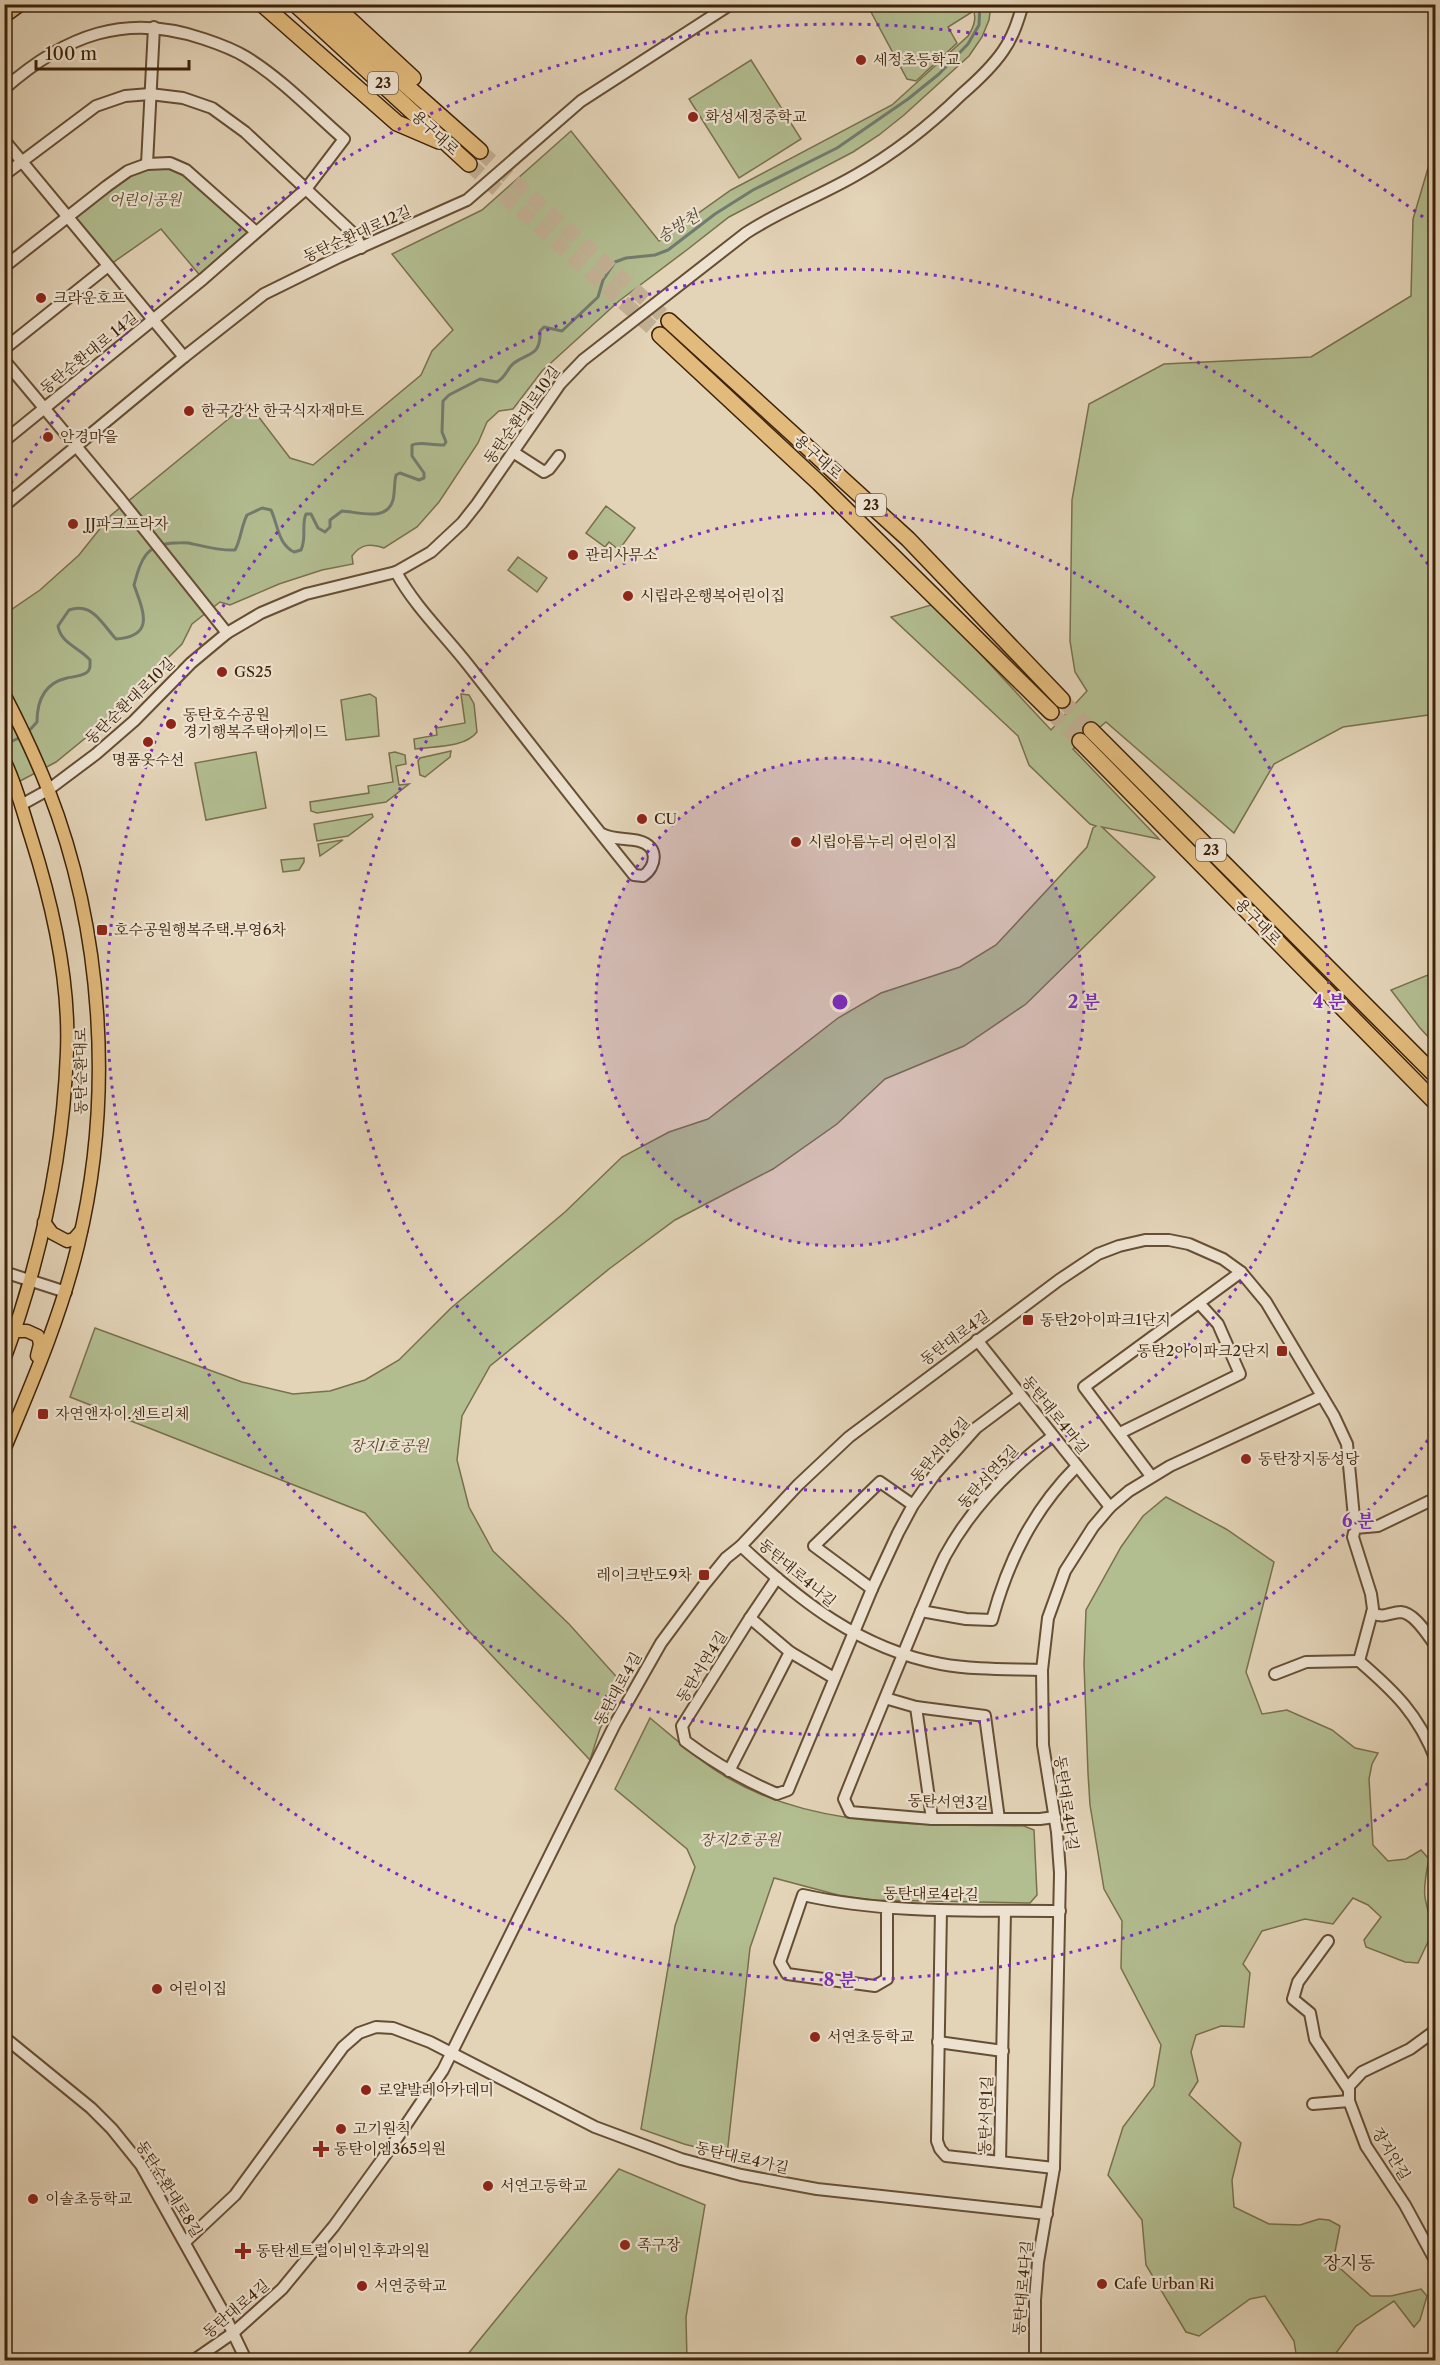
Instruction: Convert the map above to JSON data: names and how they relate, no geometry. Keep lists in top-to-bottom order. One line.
{"streets":{"highway":["23","용구대로"],"main road":["동탄순환대로"],"street":["동탄순환대로12길","동탄순환대로 14길","동탄순환대로10길","동탄대로4길","동탄대로4마길","동탄서연6길","동탄서연5길","동탄대로4나길","동탄서연4길","동탄서연3길","동탄대로4다길","동탄대로4라길","동탄서연1길","장지안길","동탄대로4가길","동탄순환대로8길"]},"crossings":[["동탄순환대로12길","동탄순환대로 14길"],["동탄순환대로 14길","동탄순환대로10길"],["동탄순환대로10길","동탄순환대로"],["동탄대로4길","동탄대로4마길"],["동탄대로4길","동탄대로4나길"],["동탄대로4길","동탄대로4다길"],["동탄대로4길","동탄대로4가길"],["동탄대로4길","동탄순환대로8길"],["동탄대로4마길","동탄서연6길"],["동탄대로4마길","동탄서연5길"],["동탄대로4마길","동탄대로4다길"],["동탄서연6길","동탄서연4길"],["동탄서연5길","동탄대로4나길"],["동탄서연5길","동탄서연3길"],["동탄대로4나길","동탄서연4길"],["동탄대로4나길","동탄서연3길"],["동탄대로4나길","동탄대로4다길"],["동탄대로4다길","동탄대로4라길"],["동탄대로4다길","동탄대로4가길"],["동탄대로4라길","동탄서연1길"],["동탄대로4가길","동탄순환대로8길"]],"districts":["장지동"],"water":["송방천"],"parks":["어린이공원","장지1호공원","장지2호공원"],"places":{"other":["세정초등학교","화성세정중학교","크라운호프","한국강산 한국식자재마트","안경마을","JJ파크프라자","관리사무소","시립라온행복어린이집","GS25","동탄호수공원 경기행복주택아케이드","명품옷수선","CU","시립아름누리 어린이집","동탄장지동성당","어린이집","서연초등학교","로얄발레아카데미","고기원칙","서연고등학교","이솔초등학교","족구장","Cafe Urban Ri","서연중학교"],"transit":["호수공원행복주택.부영6차","동탄2아이파크1단지","동탄2아이파크2단지","자연앤자이.센트리체","레이크반도9차"],"health":["동탄이엠365의원","동탄센트럴이비인후과의원"]},"scale_bar":"100 m","rings":["2 분","4 분","6 분","8 분"]}
